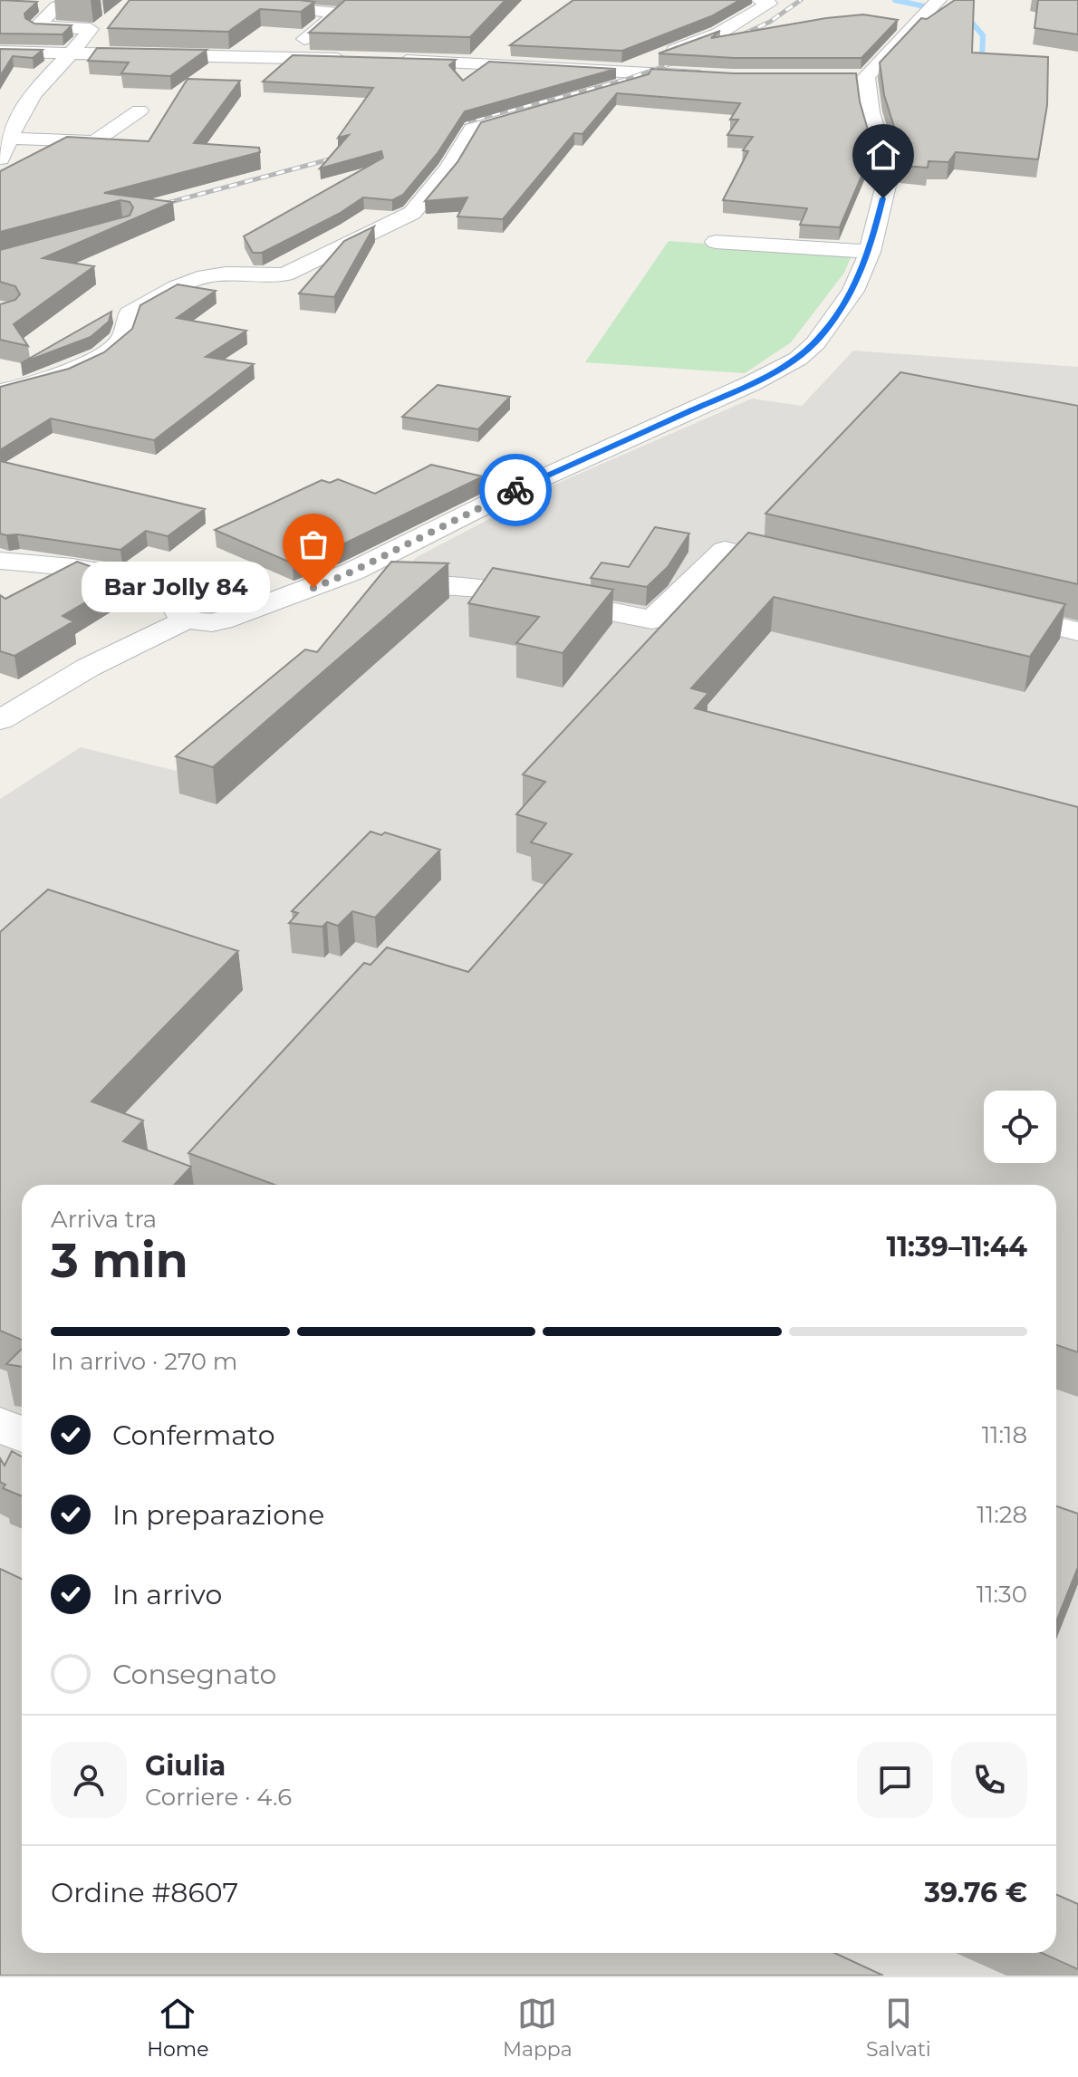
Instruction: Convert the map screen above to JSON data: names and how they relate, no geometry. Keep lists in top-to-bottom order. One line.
{"places":["Bar Jolly 84"],"page":{"bubble":"Bar Jolly 84","heading":["3 min","Arriva tra","11:39–11:44"],"panel":["Giulia","Corriere · 4.6","Ordine #8607","39.76 €"],"bar":"In arrivo · 270 m","list":[["Confermato","11:18"],["In preparazione","11:28"],["In arrivo","11:30"],"Consegnato"],"tabs":["Home","Mappa","Salvati"]}}
